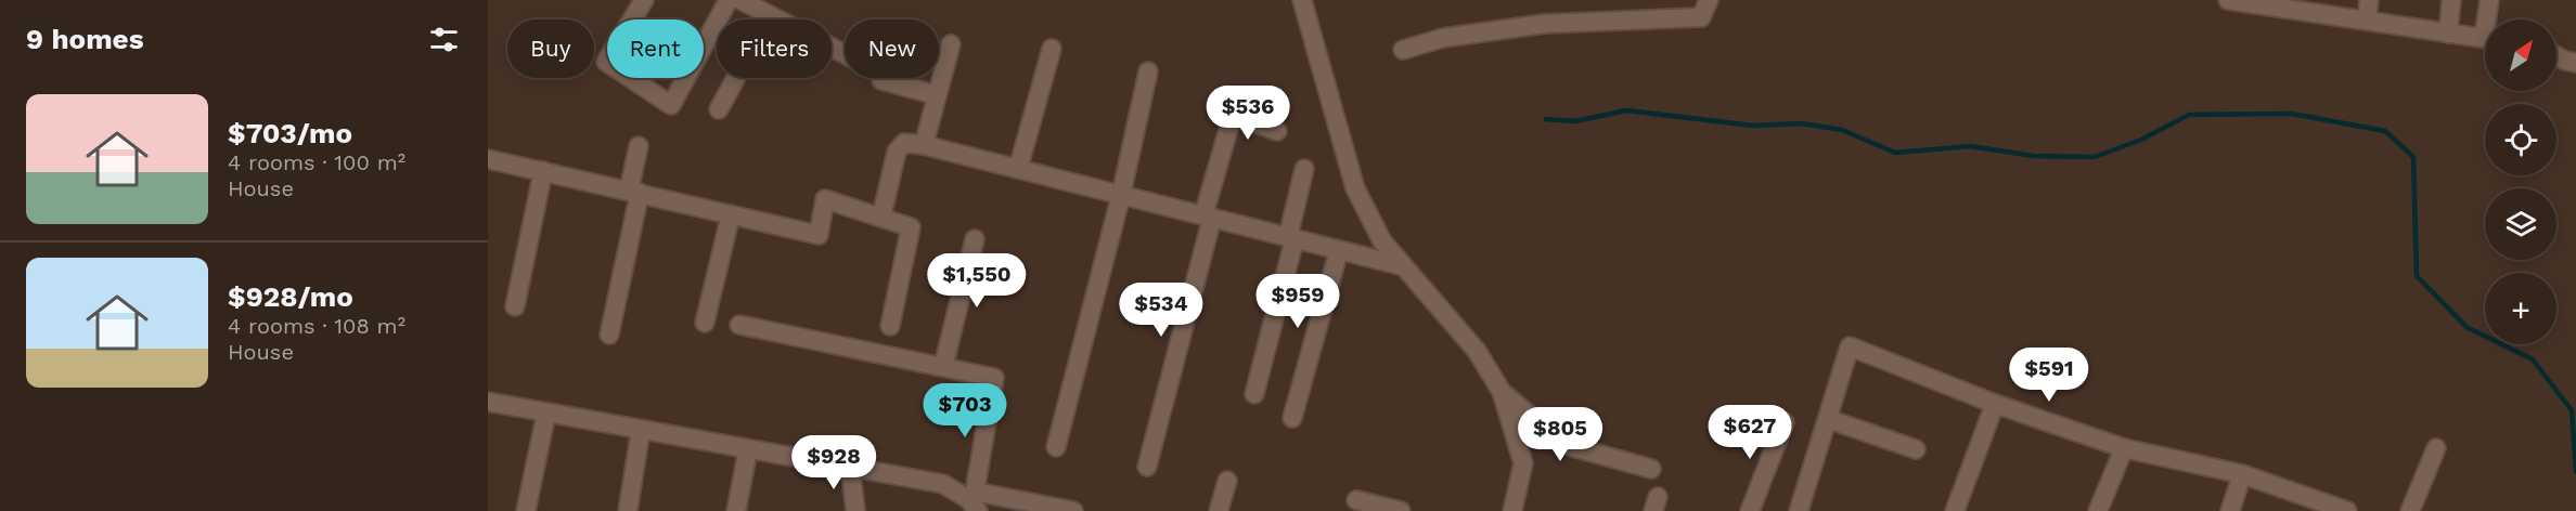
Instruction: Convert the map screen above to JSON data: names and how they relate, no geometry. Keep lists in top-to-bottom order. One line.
{"north":"top right","page":{"heading":"9 homes","map_buttons":"+","chip":["Buy","Rent","Filters","New"],"list":[{"name":"$703/mo","note":"4 rooms · 100 m² · House"},{"name":"$928/mo","note":"4 rooms · 108 m² · House"}],"price":["$536","$1,550","$959","$534","$591","$703","$627","$805","$928"]}}
